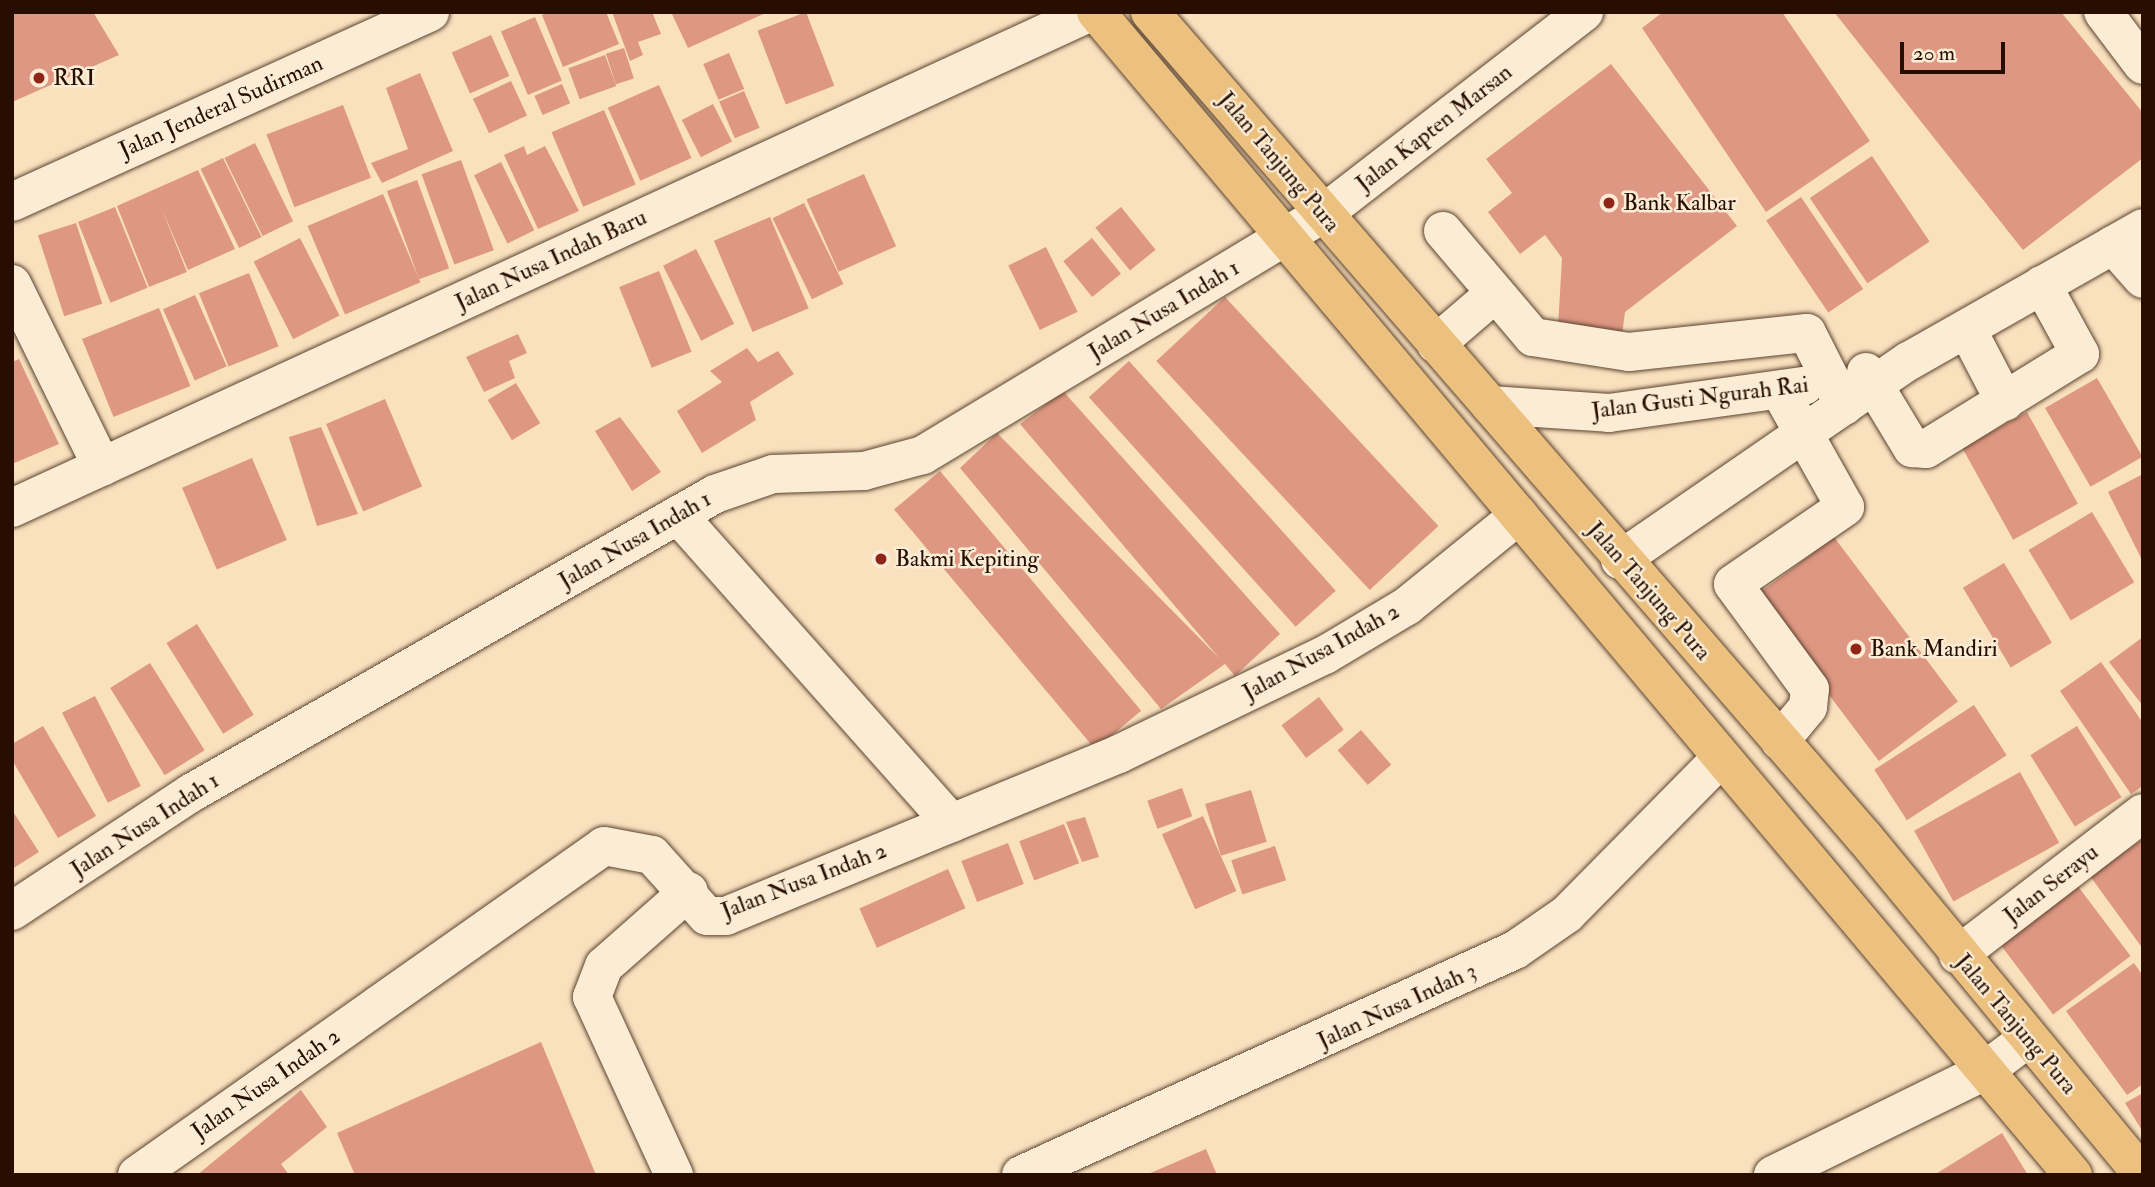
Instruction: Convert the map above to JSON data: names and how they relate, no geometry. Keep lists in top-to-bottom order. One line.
{"streets":{"highway":["Jalan Tanjung Pura"],"street":["Jalan Jenderal Sudirman","Jalan Kapten Marsan","Jalan Nusa Indah Baru","Jalan Nusa Indah 1","Jalan Gusti Ngurah Rai","Jalan Nusa Indah 2","Jalan Serayu","Jalan Nusa Indah 3"]},"crossings":[["Jalan Kapten Marsan","Jalan Tanjung Pura"],["Jalan Kapten Marsan","Jalan Nusa Indah 1"],["Jalan Tanjung Pura","Jalan Nusa Indah Baru"],["Jalan Tanjung Pura","Jalan Nusa Indah 1"],["Jalan Tanjung Pura","Jalan Gusti Ngurah Rai"],["Jalan Tanjung Pura","Jalan Nusa Indah 2"],["Jalan Tanjung Pura","Jalan Serayu"],["Jalan Tanjung Pura","Jalan Nusa Indah 3"]],"places":["RRI","Bank Kalbar","Bakmi Kepiting","Bank Mandiri"],"scale_bar":"20 m"}
